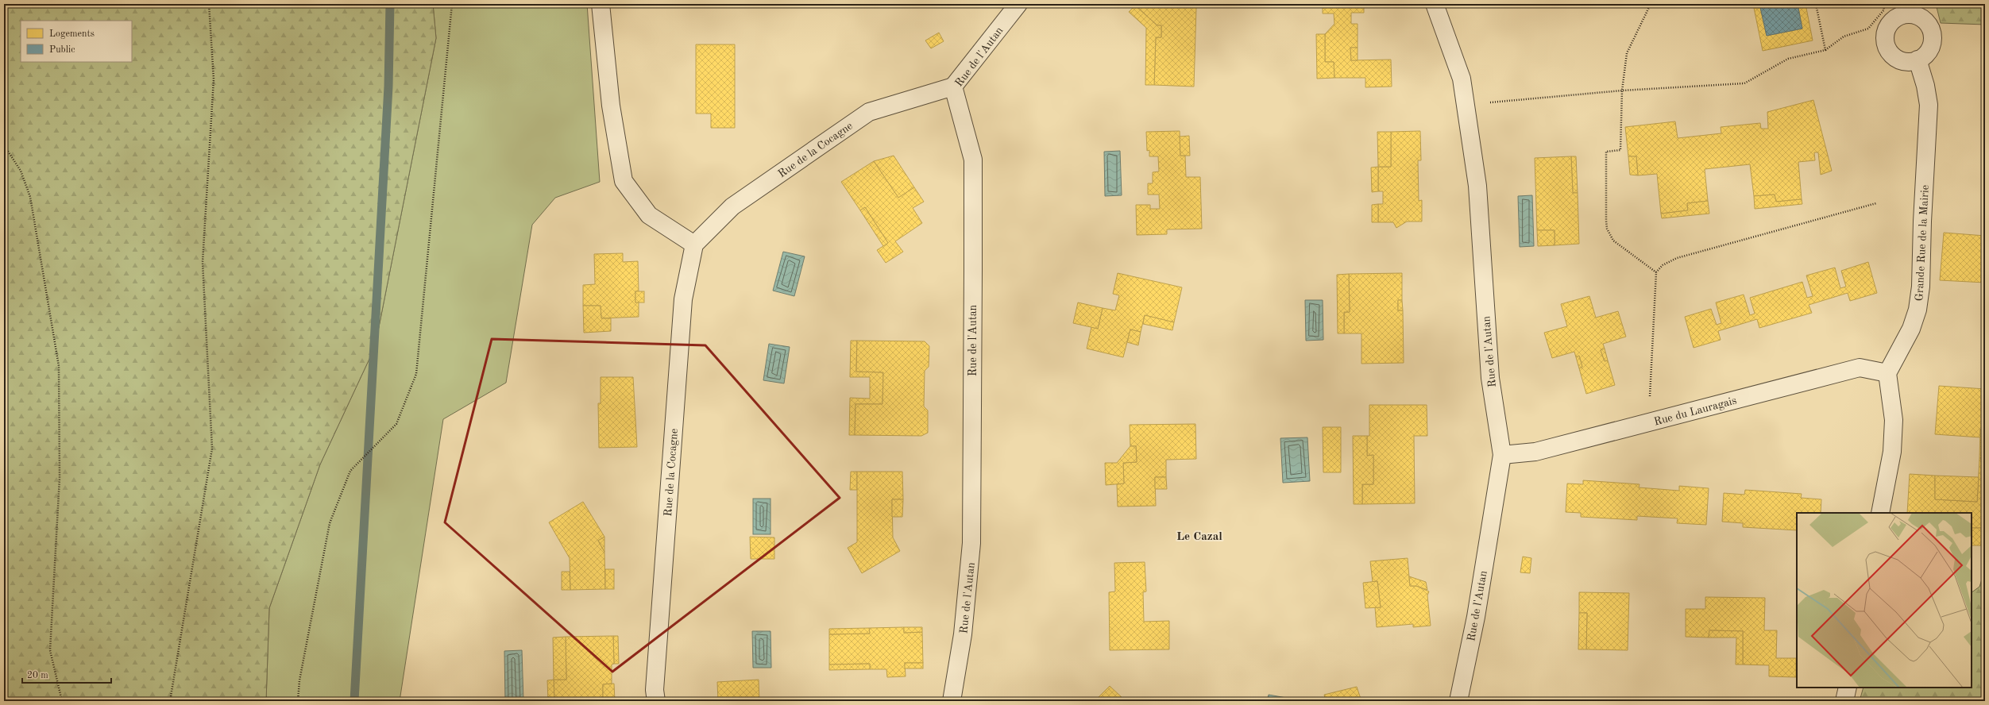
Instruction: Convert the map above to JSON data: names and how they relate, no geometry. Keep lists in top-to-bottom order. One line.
{"streets":{"street":["Rue de l'Autan","Rue de la Cocagne","Grande Rue de la Mairie","Rue du Lauragais"]},"crossings":[["Rue de l'Autan","Rue de la Cocagne"],["Rue de l'Autan","Rue du Lauragais"],["Grande Rue de la Mairie","Rue du Lauragais"]],"districts":["Le Cazal"],"legend":["Logements","Public"],"scale_bar":"20 m"}
